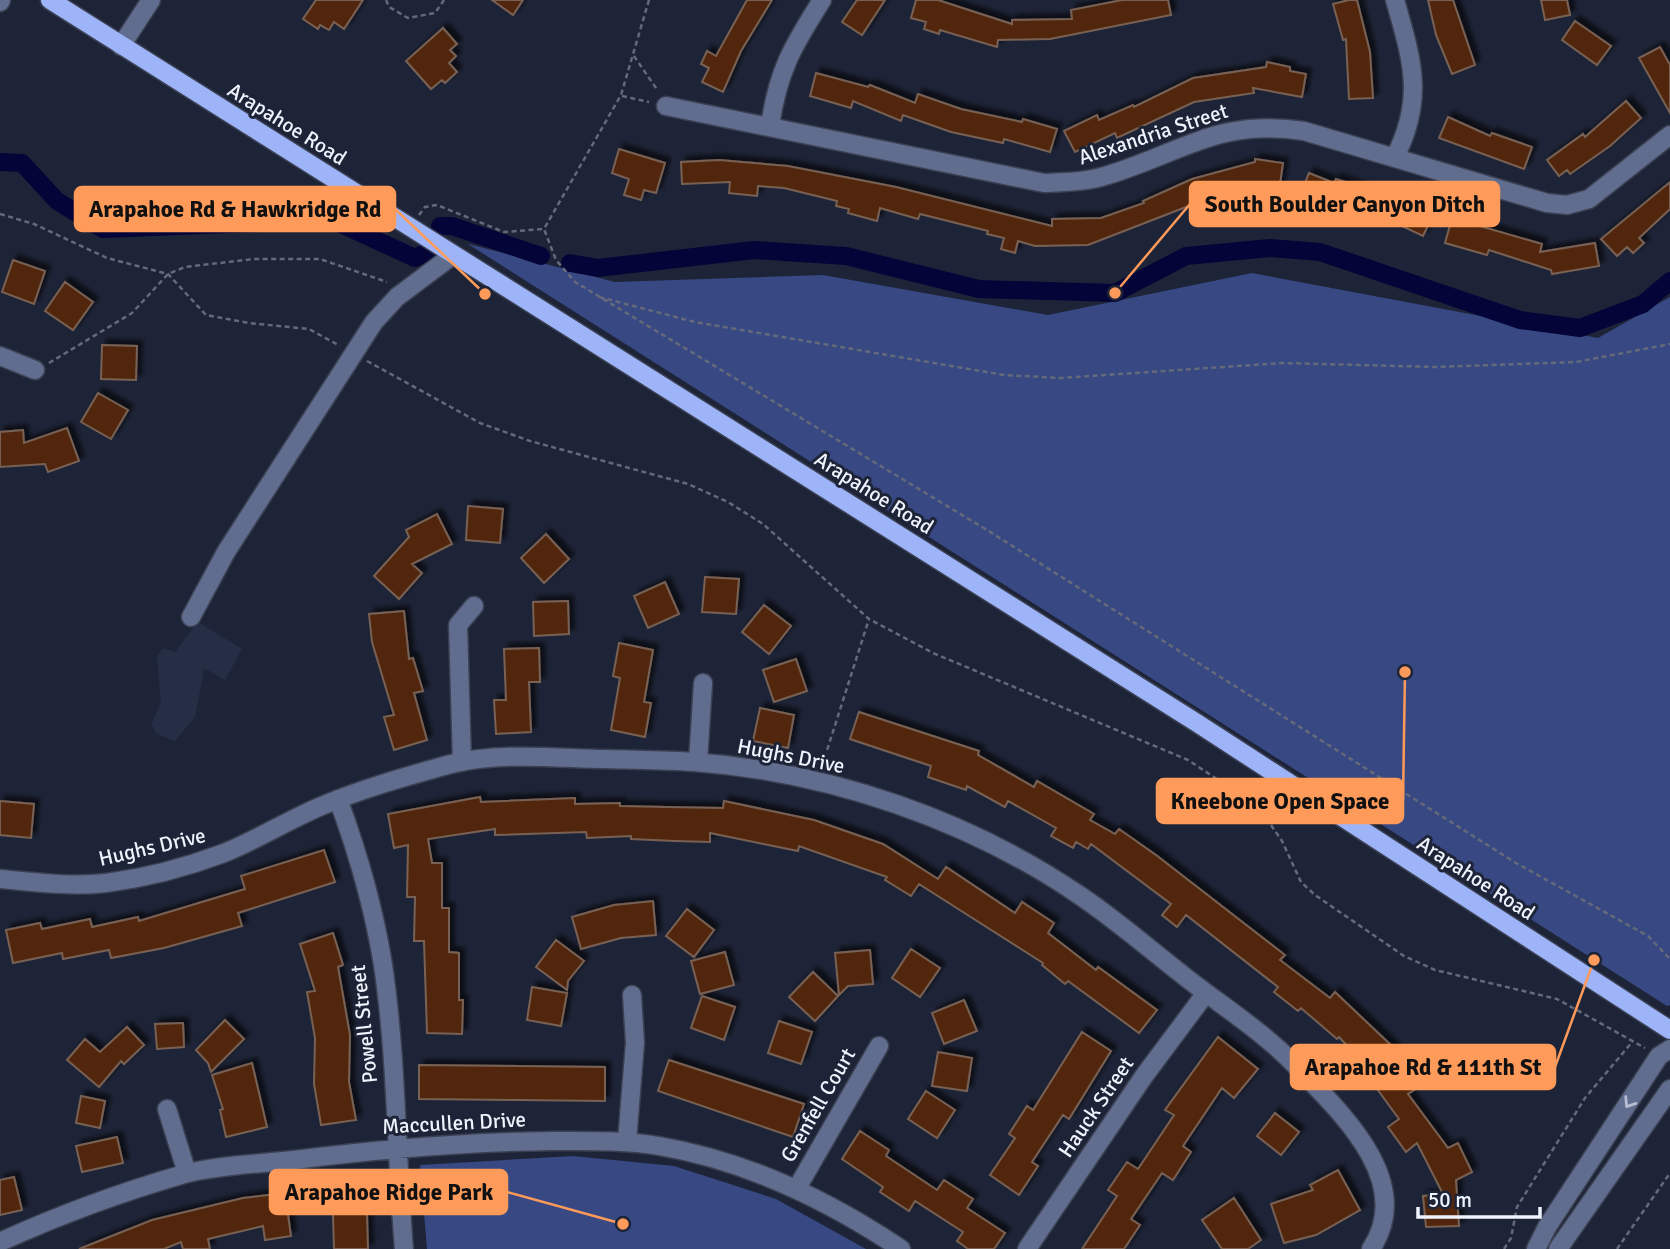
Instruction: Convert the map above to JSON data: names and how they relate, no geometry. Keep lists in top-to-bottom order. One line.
{"streets":{"main road":["Arapahoe Road"],"street":["Alexandria Street","Hughs Drive","Powell Street","Grenfell Court","Hauck Street","Maccullen Drive"]},"crossings":[["Hughs Drive","Powell Street"],["Hughs Drive","Hauck Street"],["Powell Street","Maccullen Drive"],["Grenfell Court","Maccullen Drive"]],"places":["South Boulder Canyon Ditch","Arapahoe Rd & Hawkridge Rd","Kneebone Open Space","Arapahoe Rd & 111th St","Arapahoe Ridge Park"],"scale_bar":"50 m"}
